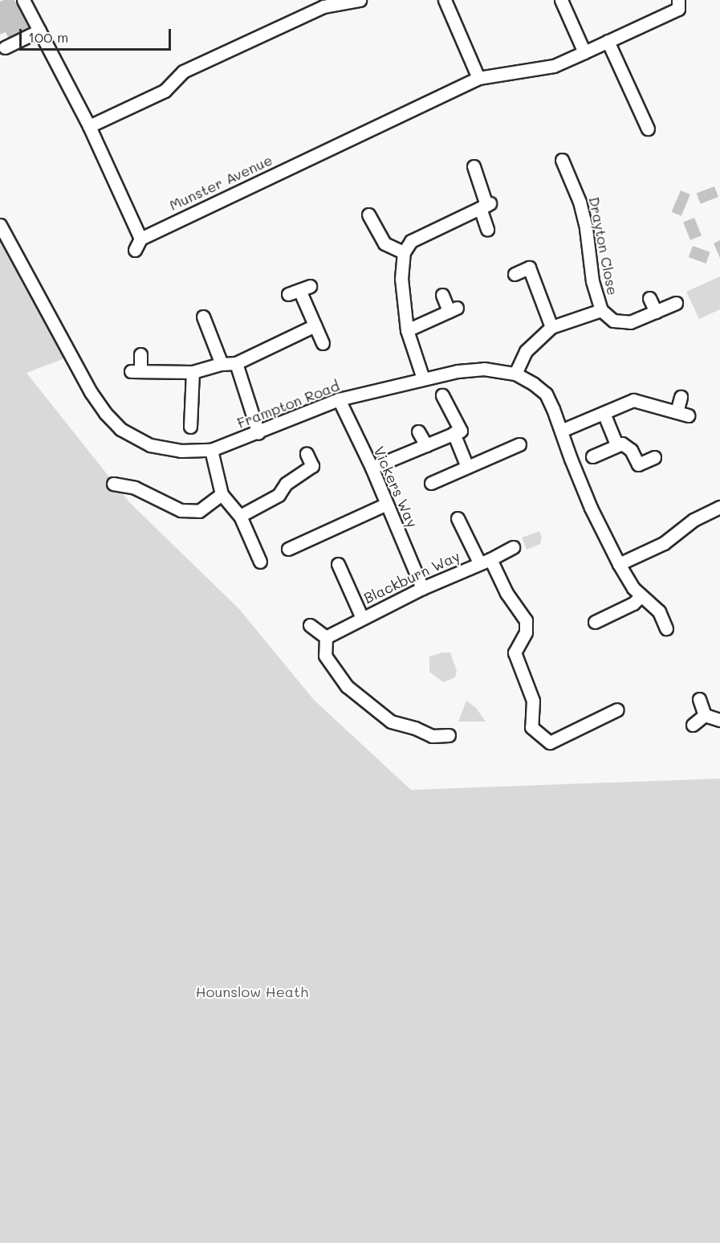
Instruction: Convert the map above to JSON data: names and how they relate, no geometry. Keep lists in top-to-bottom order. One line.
{"streets":{"street":["Munster Avenue","Drayton Close","Frampton Road","Vickers Way","Blackburn Way"]},"crossings":[["Frampton Road","Vickers Way"],["Vickers Way","Blackburn Way"]],"parks":["Hounslow Heath"],"scale_bar":"100 m"}
